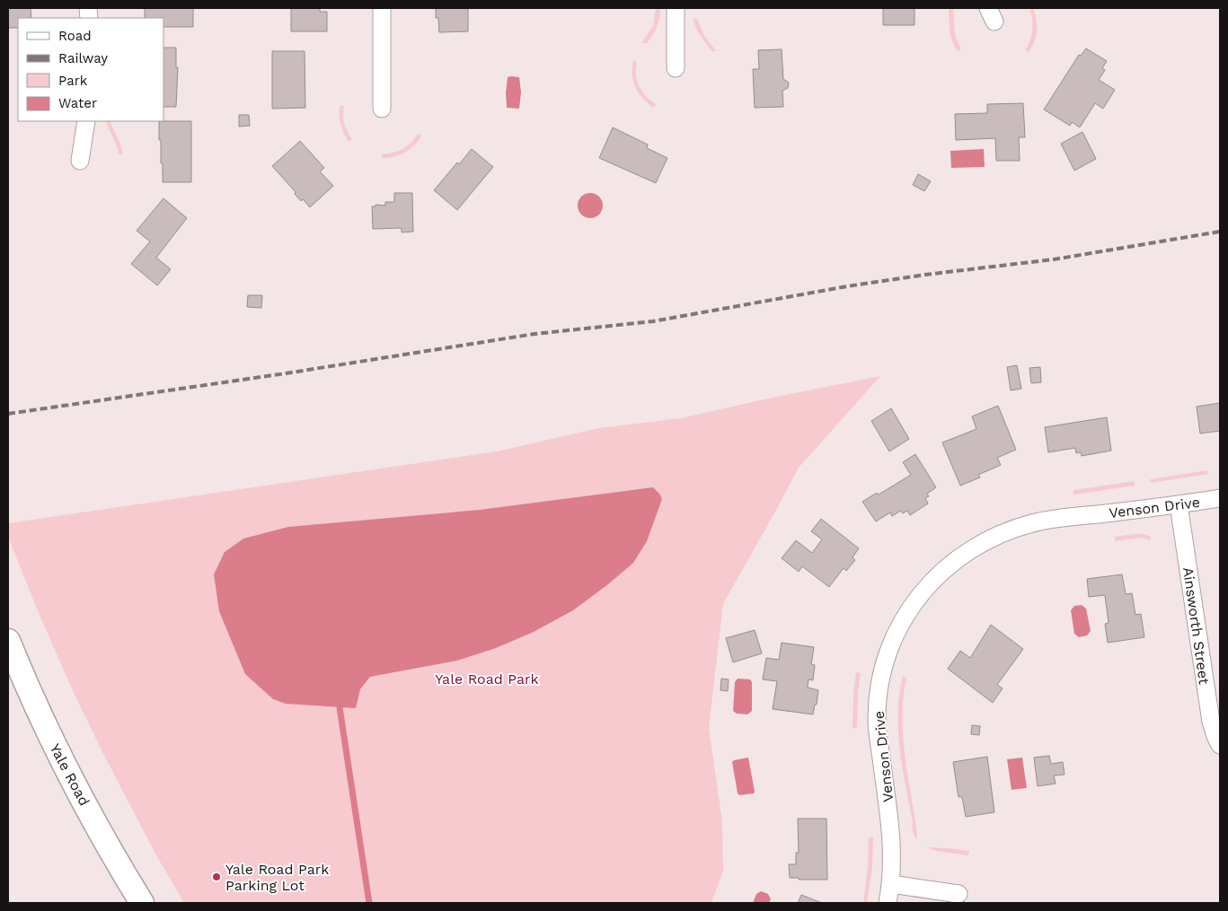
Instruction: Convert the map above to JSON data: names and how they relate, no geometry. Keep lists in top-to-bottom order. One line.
{"streets":{"main road":["Yale Road"],"street":["Venson Drive","Ainsworth Street"]},"crossings":[["Venson Drive","Ainsworth Street"]],"parks":["Yale Road Park"],"places":["Yale Road Park Parking Lot"],"legend":["Road","Railway","Park","Water"]}
